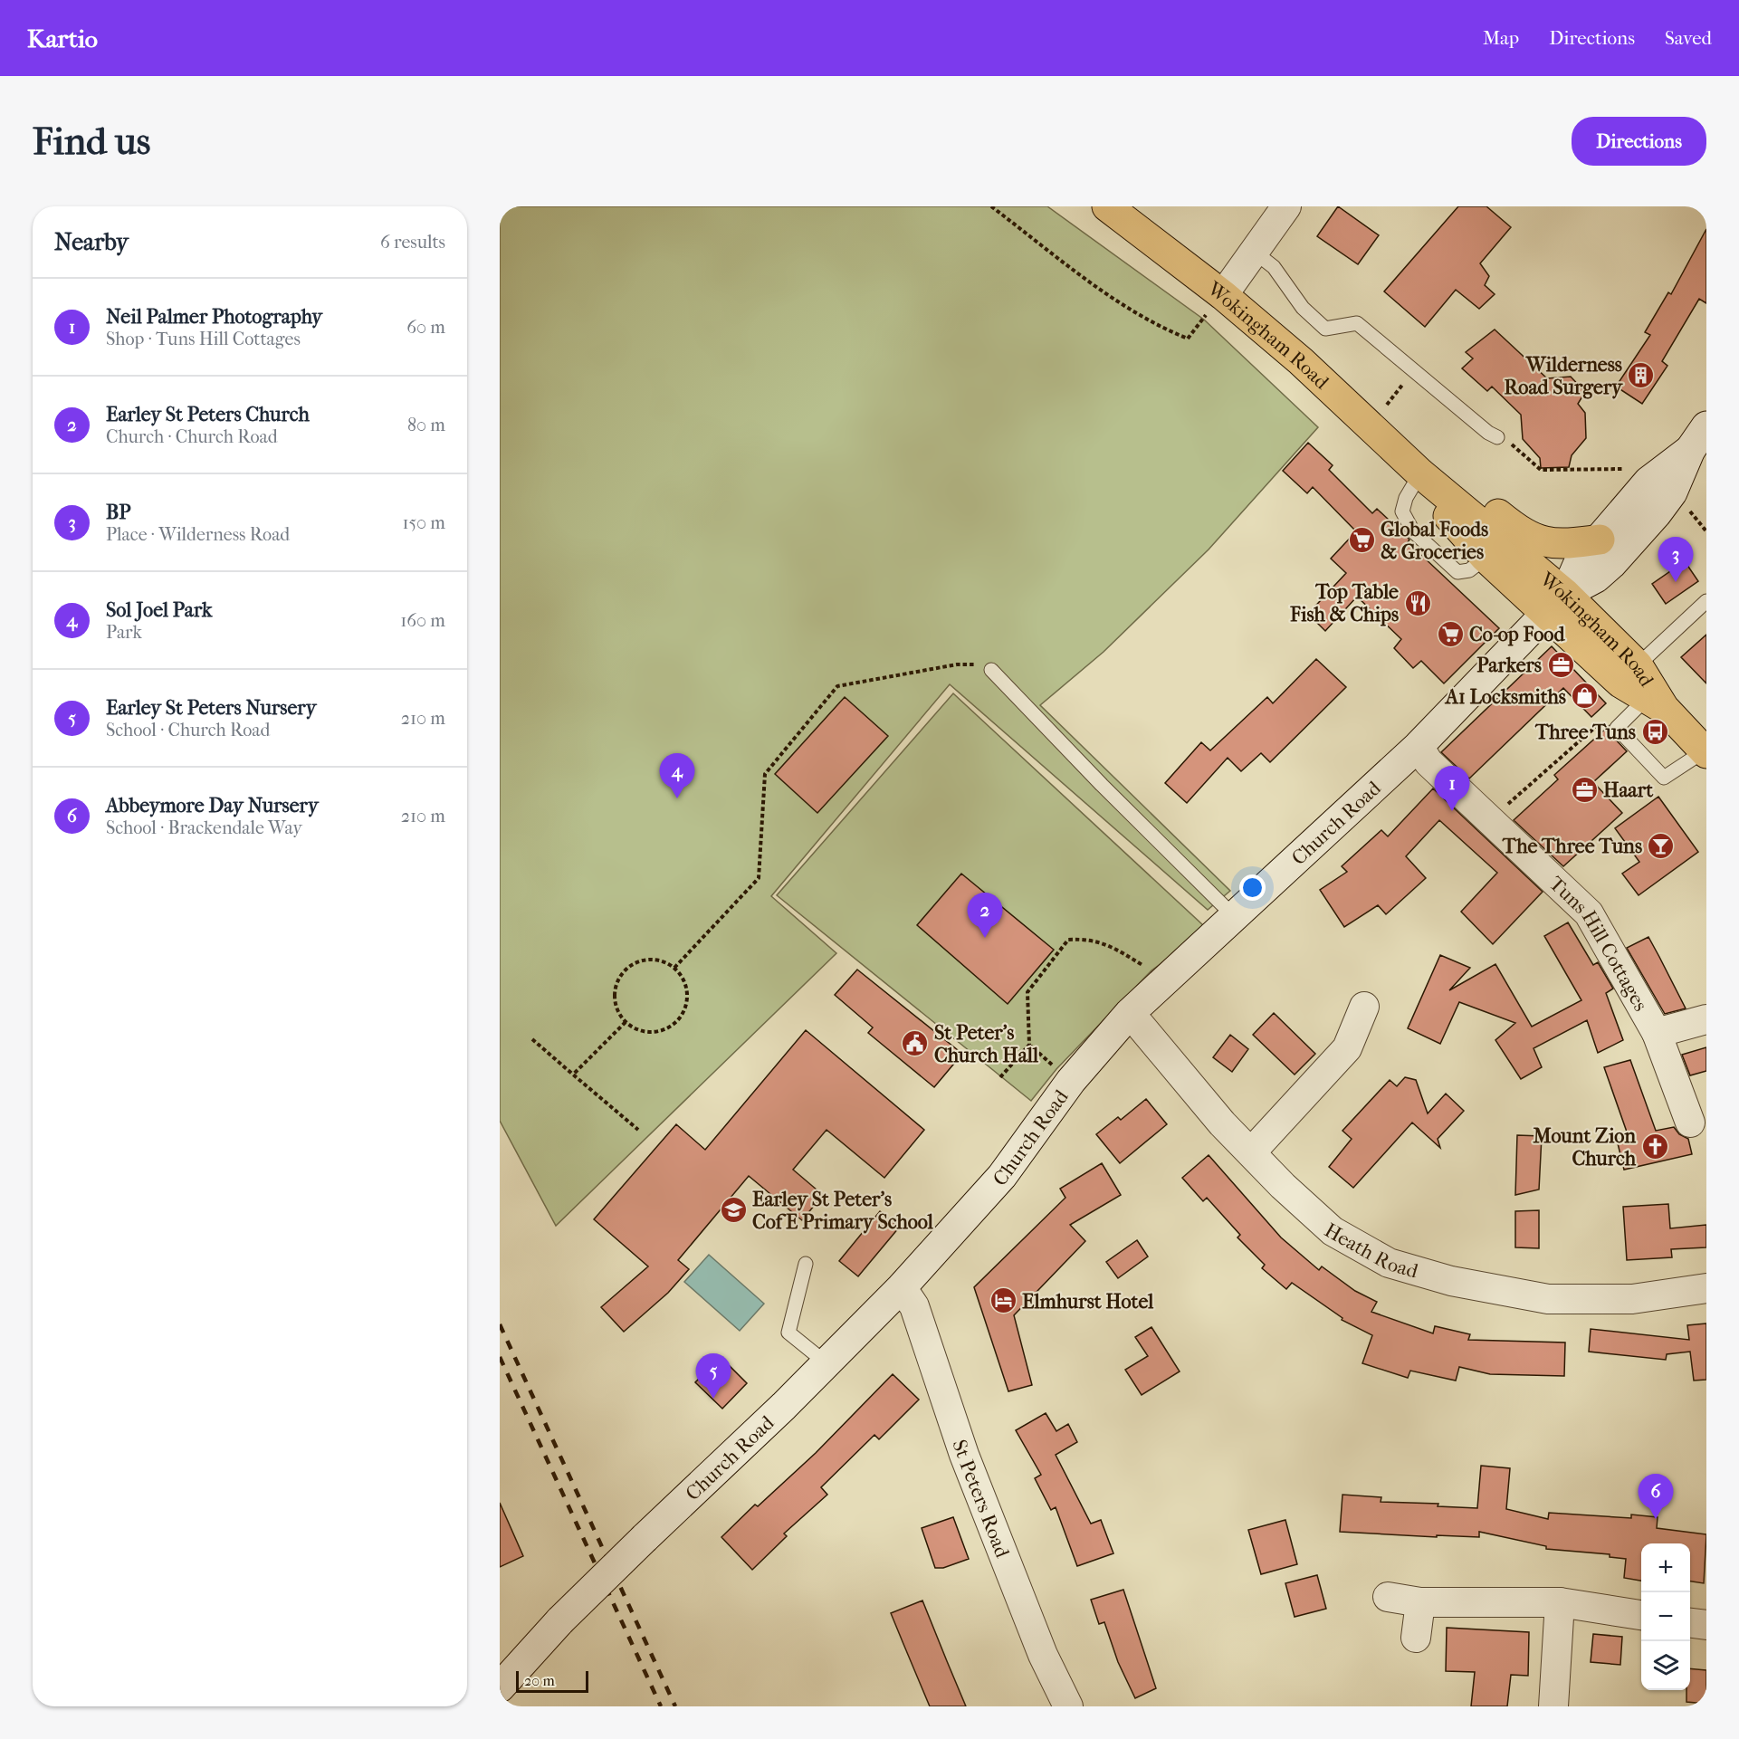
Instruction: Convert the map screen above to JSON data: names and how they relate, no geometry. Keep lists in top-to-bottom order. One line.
{"streets":{"main road":["Wokingham Road","Church Road"],"street":["Tuns Hill Cottages","Heath Road","St Peters Road"]},"crossings":[["Wokingham Road","Church Road"],["Church Road","Tuns Hill Cottages"],["Church Road","Heath Road"],["Church Road","St Peters Road"]],"places":{"building":["Wilderness Road Surgery"],"supermarket":["Global Foods & Groceries","Co-op Food"],"restaurant":["Top Table Fish & Chips"],"office":["Parkers","Haart"],"shop":["A1 Locksmiths"],"bus stop":["Three Tuns"],"bar":["The Three Tuns"],"public building":["St Peter's Church Hall"],"church":["Mount Zion Church"],"school or university":["Earley St Peter's CofE Primary School"],"hotel":["Elmhurst Hotel"]},"scale_bar":"20 m","page":{"header":"Kartio","nav":["Map","Directions","Saved"],"buttons":"Directions","title":"Find us","heading":["Nearby","6 results"],"list":[{"mark":"1","name":"Neil Palmer Photography","note":"Shop · Tuns Hill Cottages","value":"60 m"},{"mark":"2","name":"Earley St Peters Church","note":"Church · Church Road","value":"80 m"},{"mark":"3","name":"BP","note":"Place · Wilderness Road","value":"150 m"},{"mark":"4","name":"Sol Joel Park","note":"Park","value":"160 m"},{"mark":"5","name":"Earley St Peters Nursery","note":"School · Church Road","value":"210 m"},{"mark":"6","name":"Abbeymore Day Nursery","note":"School · Brackendale Way","value":"210 m"}],"pins":["3","4","1","2","5","6"],"map_buttons":["+","−"],"scale":"20 m"}}
